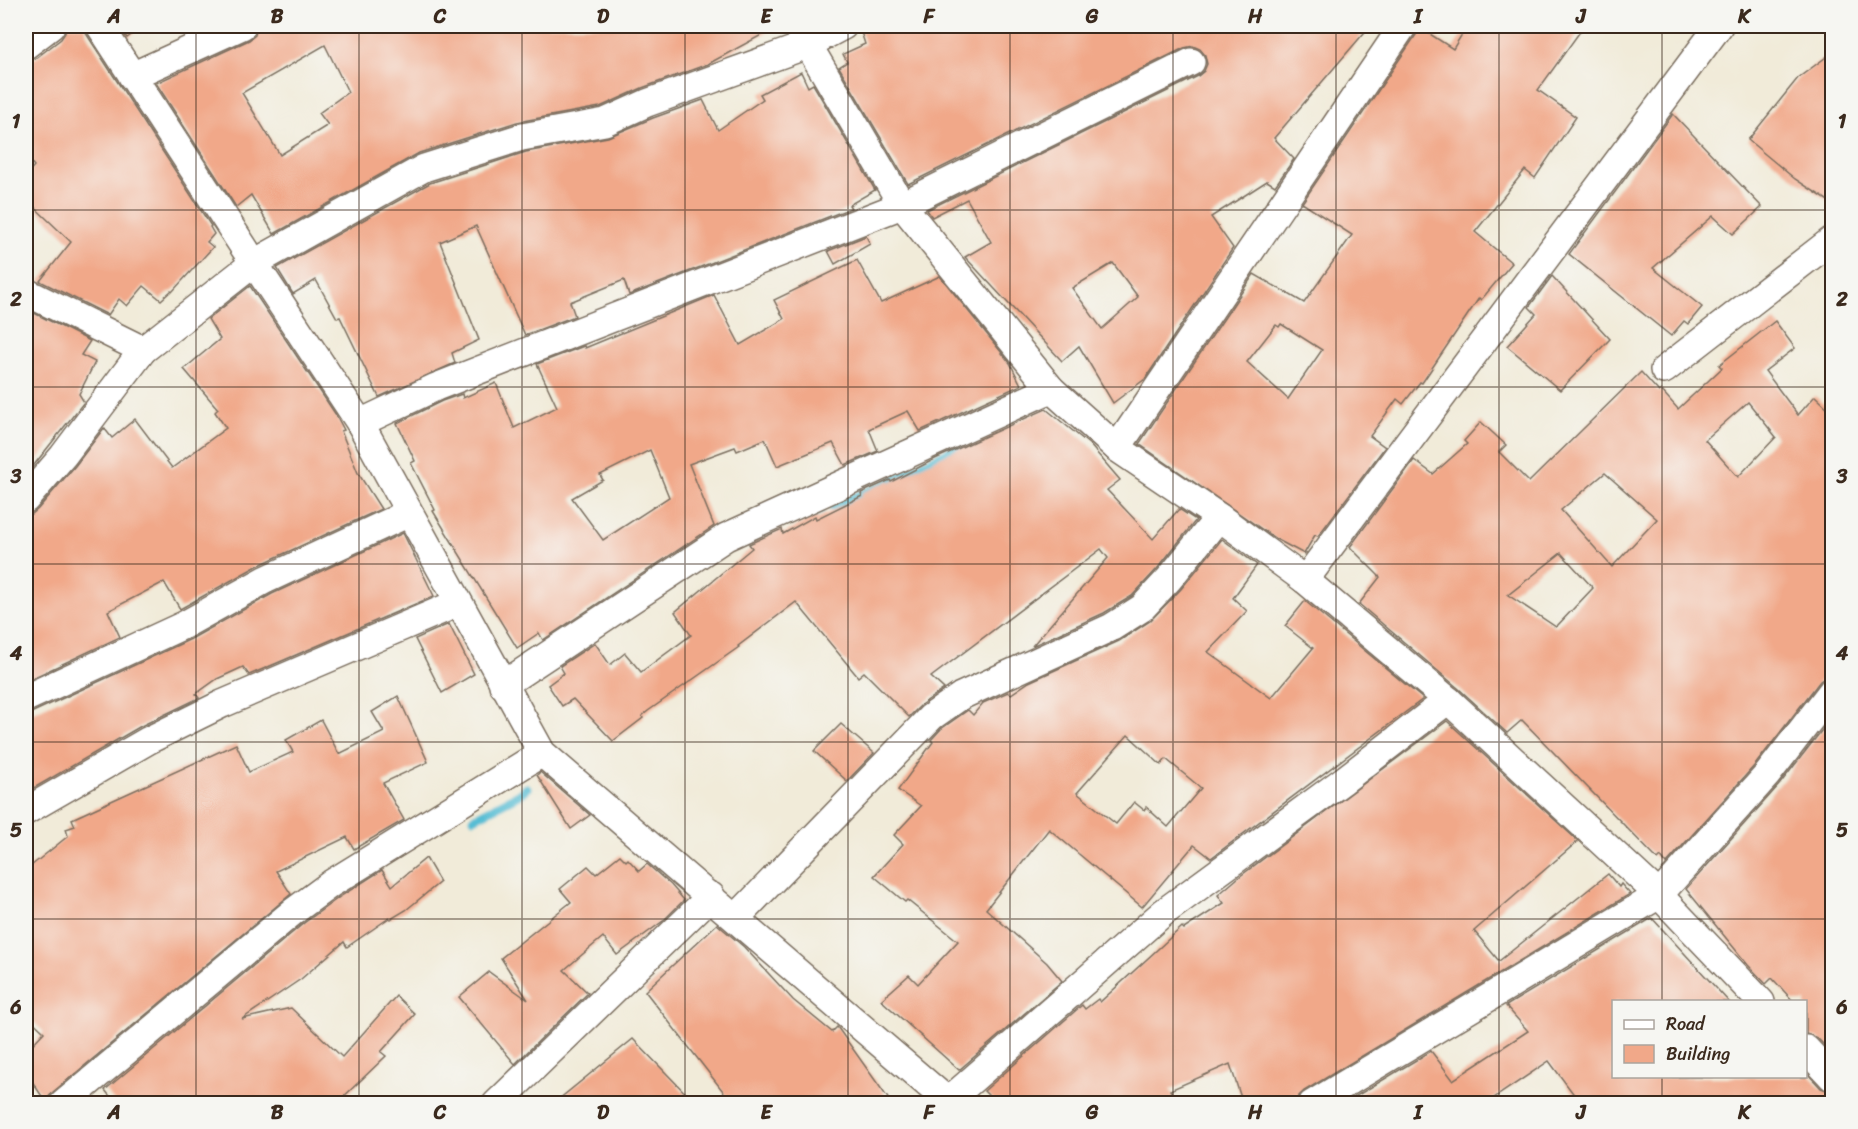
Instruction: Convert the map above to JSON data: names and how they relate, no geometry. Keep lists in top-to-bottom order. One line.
{"legend":["Road","Building"],"grid":{"columns":["A","B","C","D","E","F","G","H","I","J","K"],"rows":["1","2","3","4","5","6"]}}
